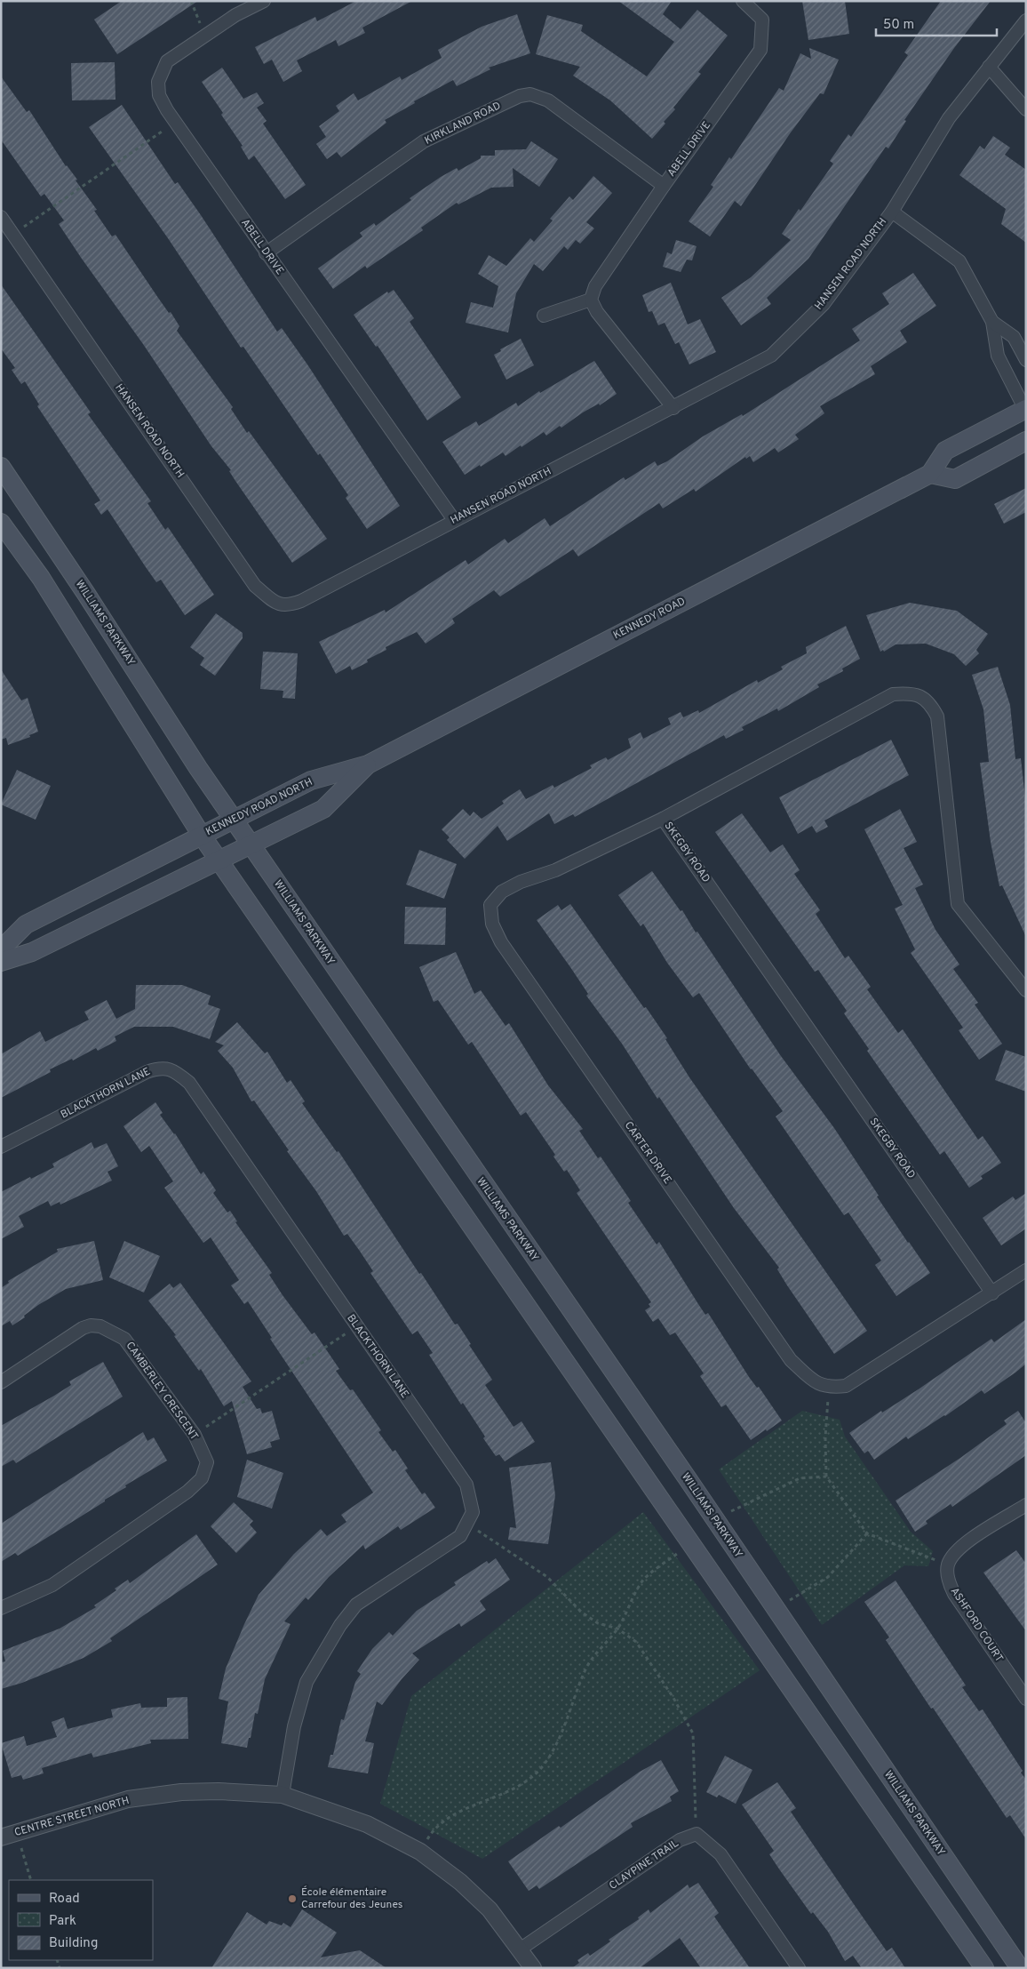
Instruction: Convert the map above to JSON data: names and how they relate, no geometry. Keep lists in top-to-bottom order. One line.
{"streets":{"main road":["KENNEDY ROAD","WILLIAMS PARKWAY","KENNEDY ROAD NORTH"],"street":["KIRKLAND ROAD","ABELL DRIVE","HANSEN ROAD NORTH","SKEGBY ROAD","BLACKTHORN LANE","CARTER DRIVE","CAMBERLEY CRESCENT","ASHFORD COURT","CENTRE STREET NORTH","CLAYPINE TRAIL"]},"crossings":[["KIRKLAND ROAD","ABELL DRIVE"],["ABELL DRIVE","HANSEN ROAD NORTH"],["KENNEDY ROAD","KENNEDY ROAD NORTH"],["WILLIAMS PARKWAY","KENNEDY ROAD NORTH"],["SKEGBY ROAD","CARTER DRIVE"],["CENTRE STREET NORTH","CLAYPINE TRAIL"]],"places":["École élémentaire Carrefour des Jeunes"],"legend":["Road","Park","Building"],"scale_bar":"50 m"}
